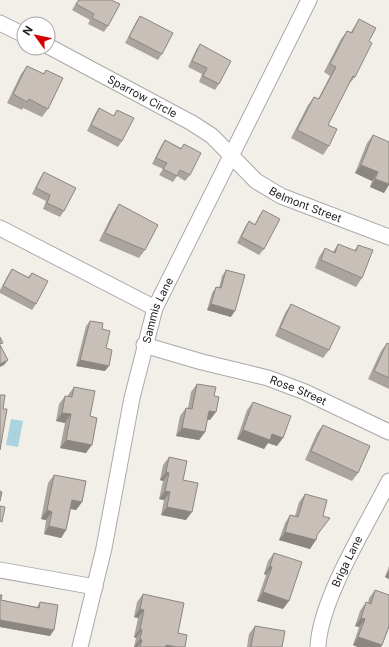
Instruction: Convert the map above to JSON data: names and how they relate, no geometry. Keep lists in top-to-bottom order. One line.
{"streets":{"street":["Sparrow Circle","Belmont Street","Sammis Lane","Rose Street","Briga Lane"]},"crossings":[["Sparrow Circle","Belmont Street"],["Sparrow Circle","Sammis Lane"],["Belmont Street","Sammis Lane"],["Sammis Lane","Rose Street"]],"north":"top left"}
